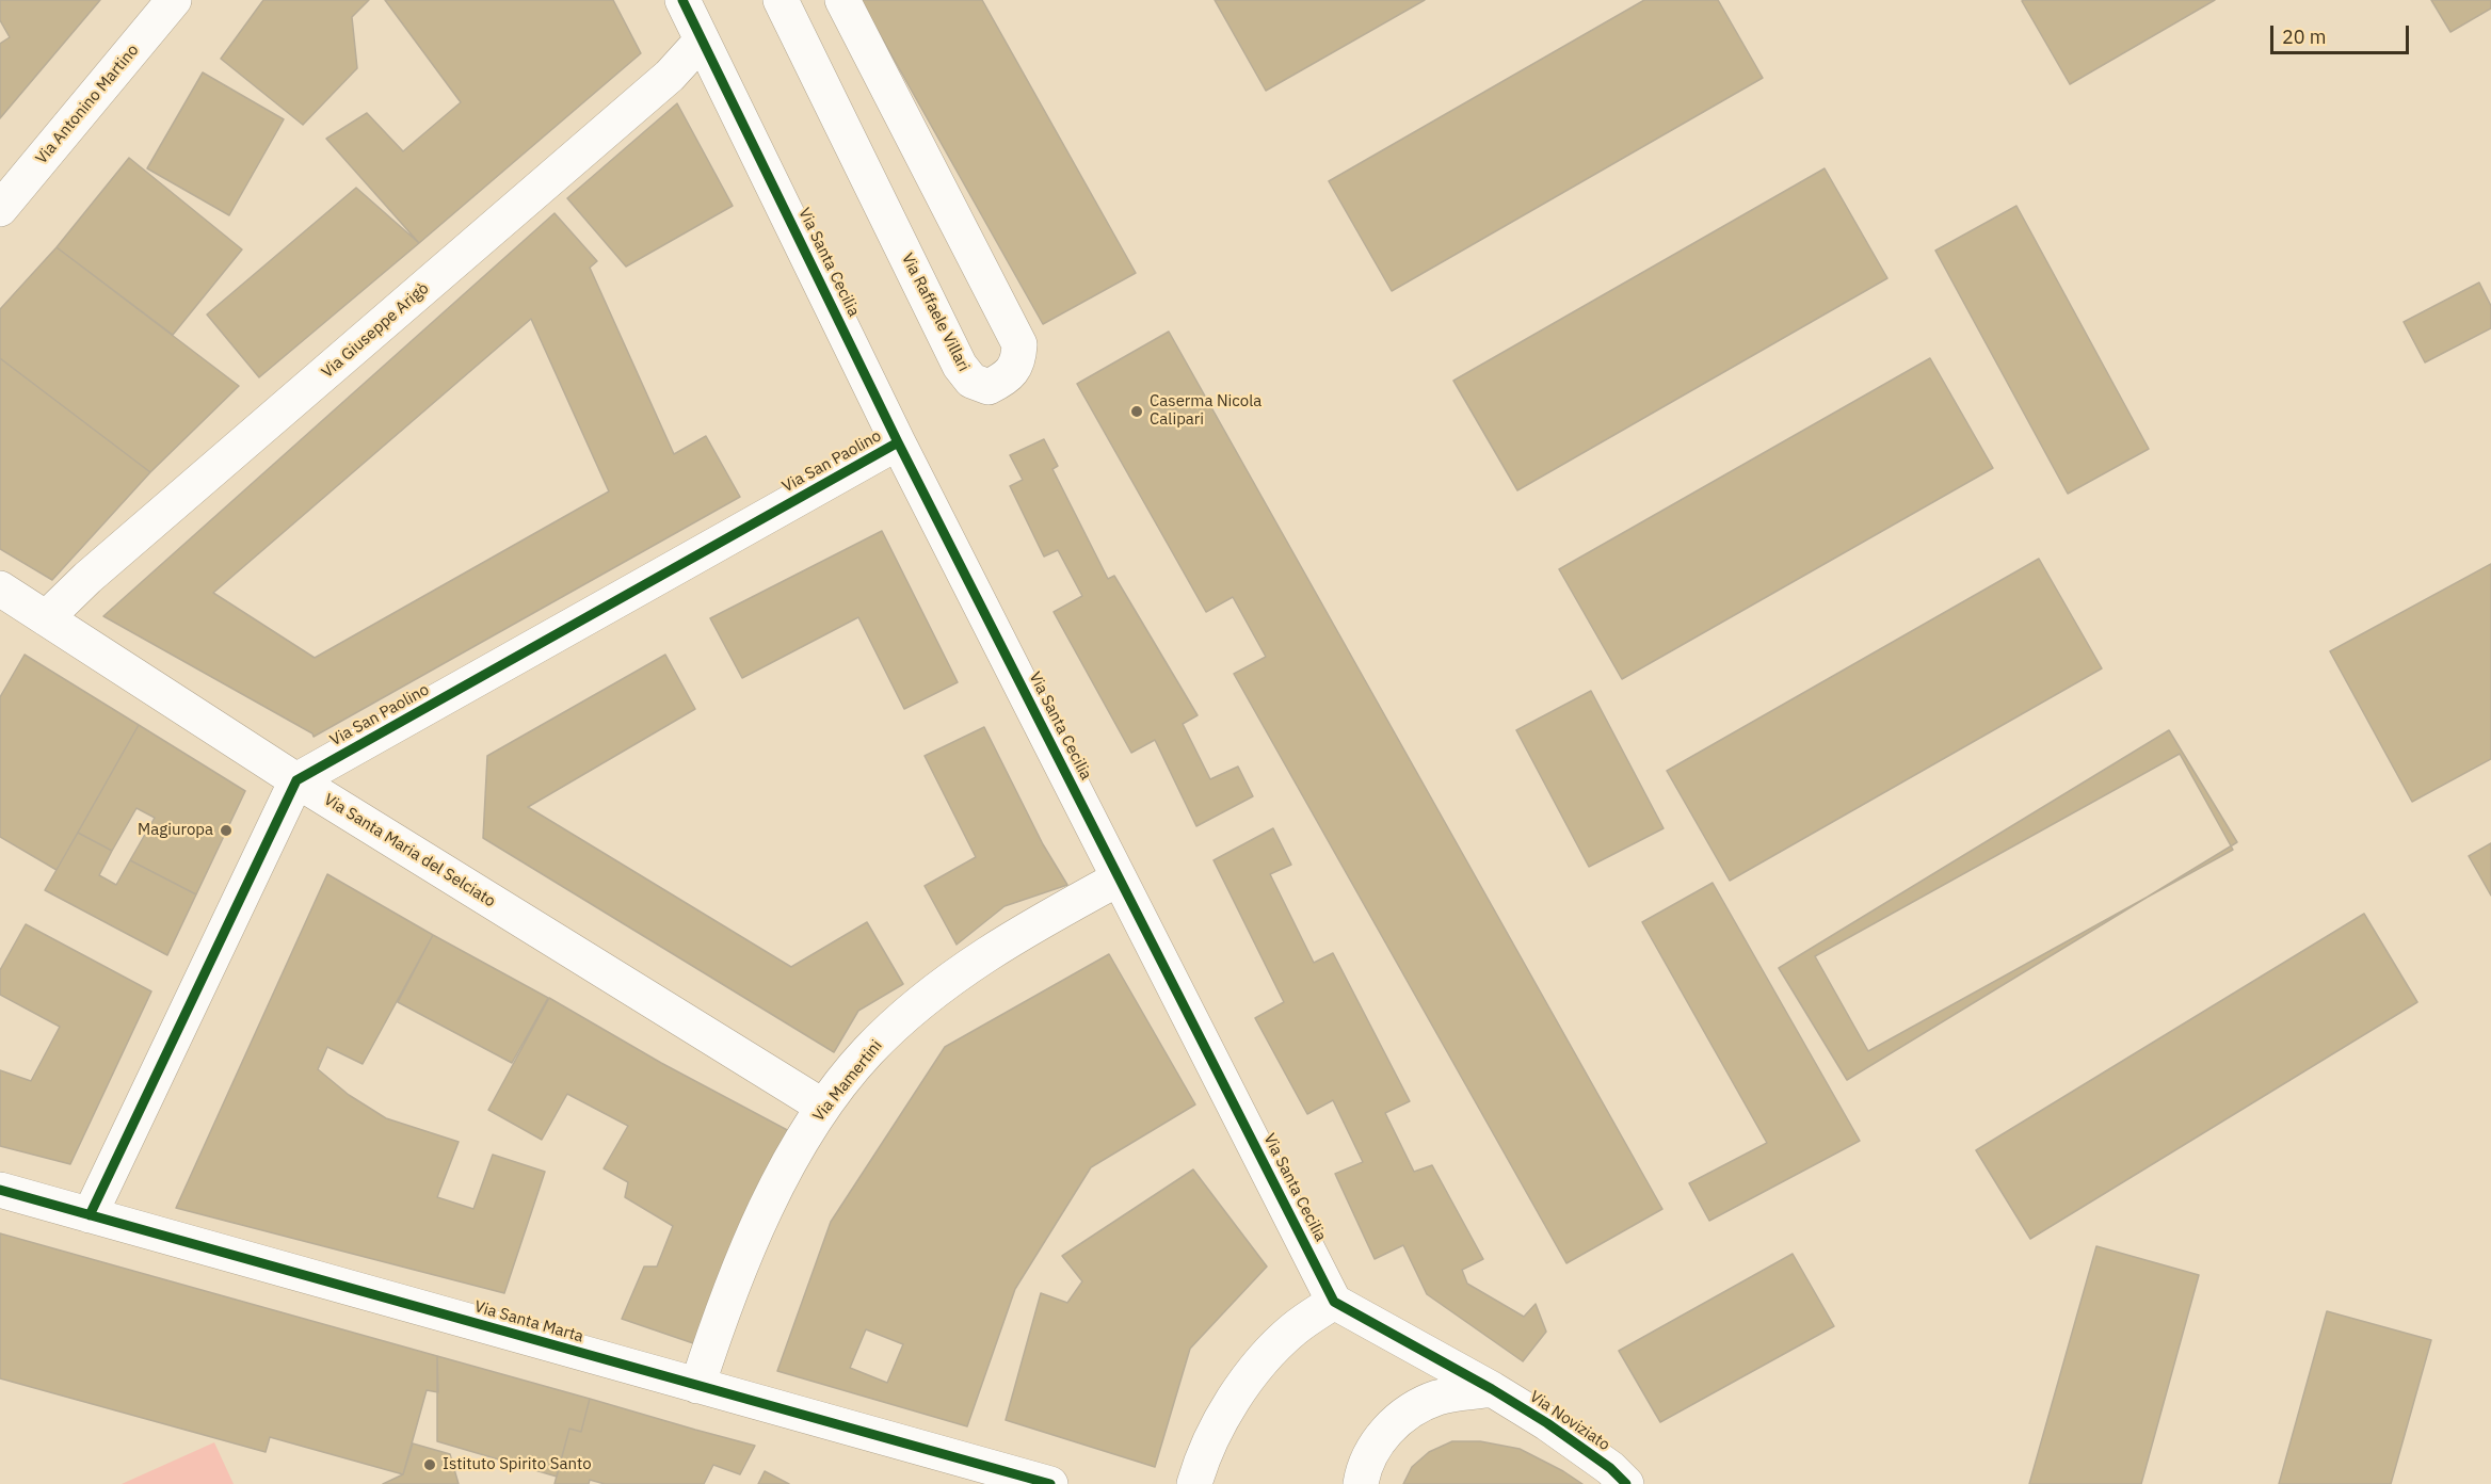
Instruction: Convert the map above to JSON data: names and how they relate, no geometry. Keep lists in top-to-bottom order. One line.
{"streets":{"street":["Via Antonino Martino","Via Santa Cecilia","Via Raffaele Villari","Via Giuseppe Arigò","Via San Paolino","Via Santa Maria del Selciato","Via Mamertini","Via Santa Marta","Via Noviziato"]},"crossings":[["Via Santa Cecilia","Via Giuseppe Arigò"],["Via Santa Cecilia","Via San Paolino"],["Via Santa Cecilia","Via Mamertini"],["Via Giuseppe Arigò","Via Santa Maria del Selciato"],["Via San Paolino","Via Santa Maria del Selciato"],["Via Santa Maria del Selciato","Via Mamertini"],["Via Mamertini","Via Santa Marta"]],"places":["Caserma Nicola Calipari","Magiuropa","Istituto Spirito Santo"],"scale_bar":"20 m"}
